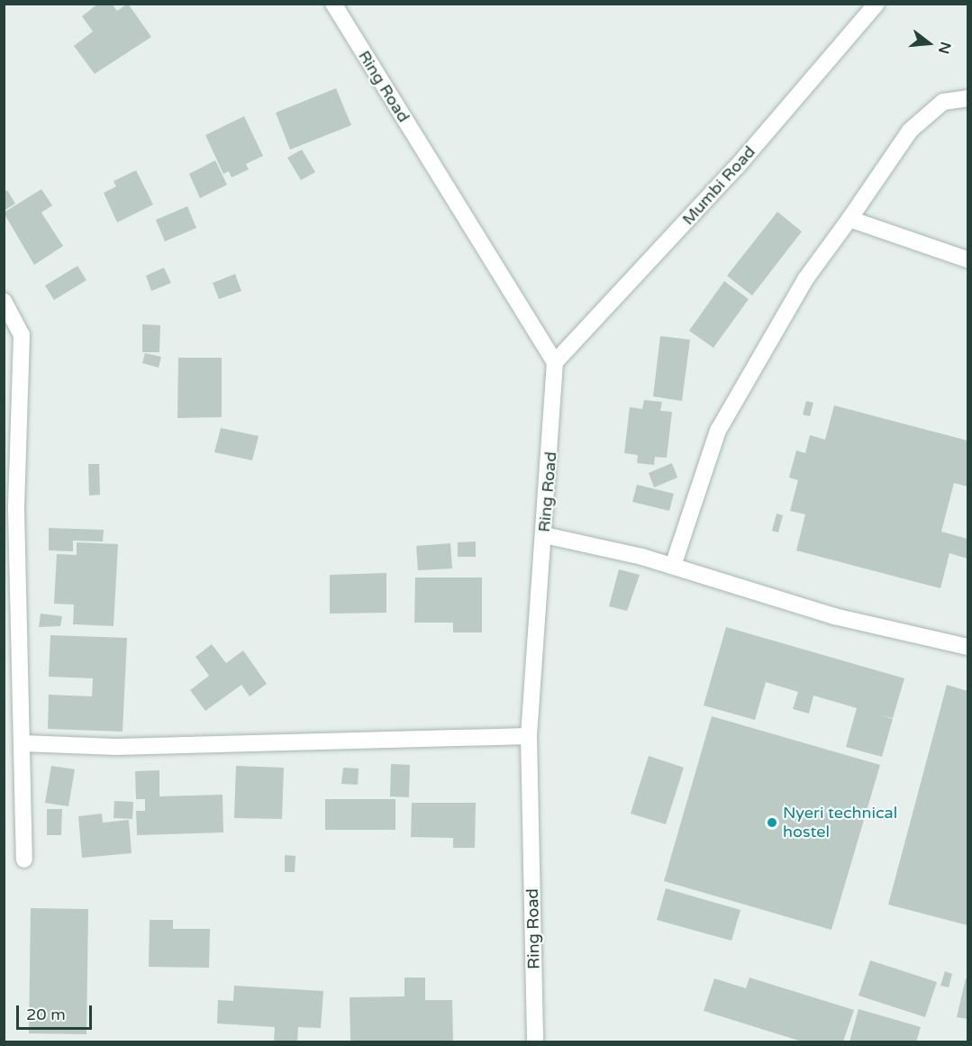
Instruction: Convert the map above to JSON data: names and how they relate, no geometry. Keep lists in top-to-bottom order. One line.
{"streets":{"street":["Ring Road","Mumbi Road"]},"crossings":[["Ring Road","Mumbi Road"]],"places":["Nyeri technical hostel"],"scale_bar":"20 m","north":"right"}
